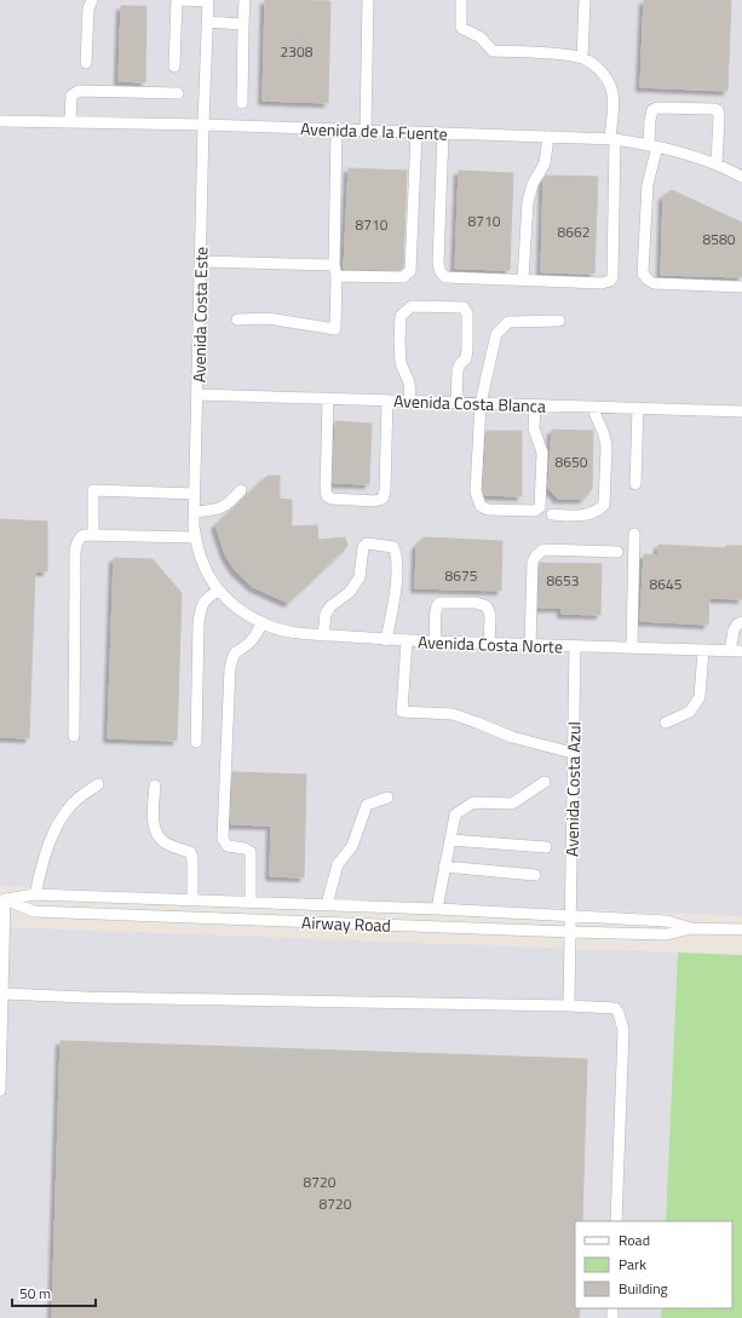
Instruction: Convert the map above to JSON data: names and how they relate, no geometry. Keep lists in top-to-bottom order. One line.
{"streets":{"street":["Avenida de la Fuente","Avenida Costa Este","Avenida Costa Blanca","Avenida Costa Norte","Avenida Costa Azul","Airway Road"]},"crossings":[["Avenida de la Fuente","Avenida Costa Este"],["Avenida Costa Este","Avenida Costa Blanca"],["Avenida Costa Este","Avenida Costa Norte"],["Avenida Costa Norte","Avenida Costa Azul"],["Avenida Costa Azul","Airway Road"]],"house_numbers":["2308","8710","8710","8662","8580","8650","8675","8653","8645","8720","8720"],"legend":["Road","Park","Building"],"scale_bar":"50 m"}
